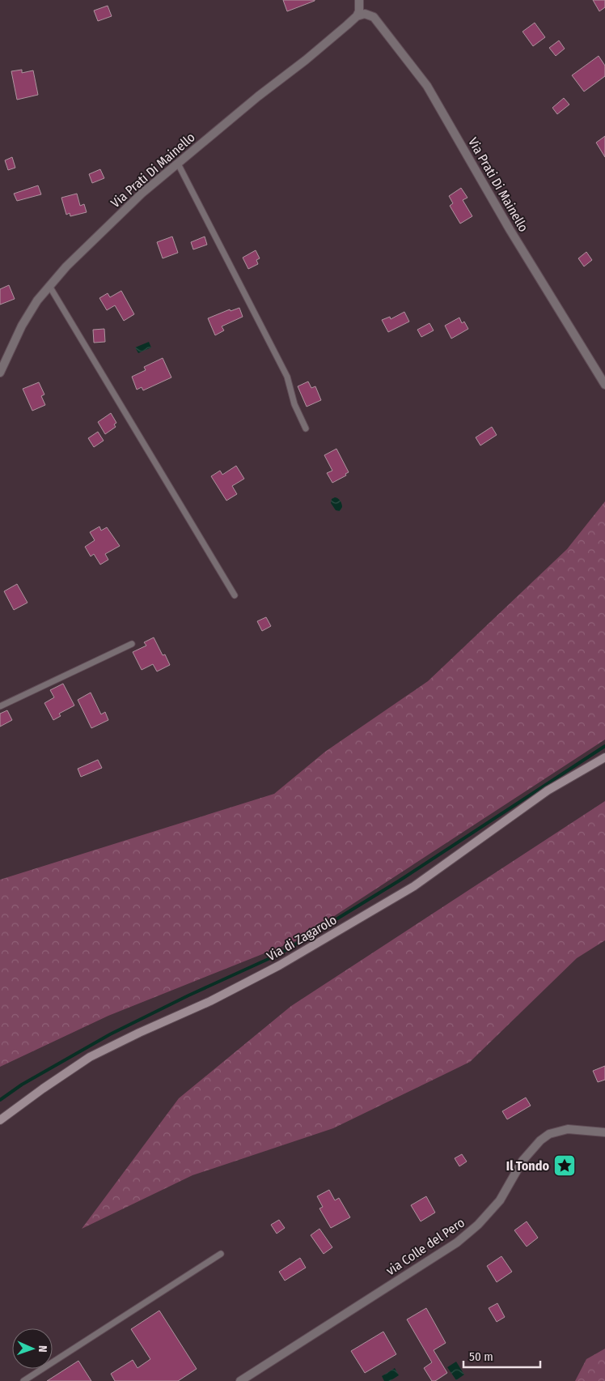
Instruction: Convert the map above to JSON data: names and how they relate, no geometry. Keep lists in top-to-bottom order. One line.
{"streets":{"main road":["Via di Zagarolo"],"street":["Via Prati Di Mainello","via Colle del Pero"]},"places":{"place":["Il Tondo"]},"scale_bar":"50 m","north":"right"}
